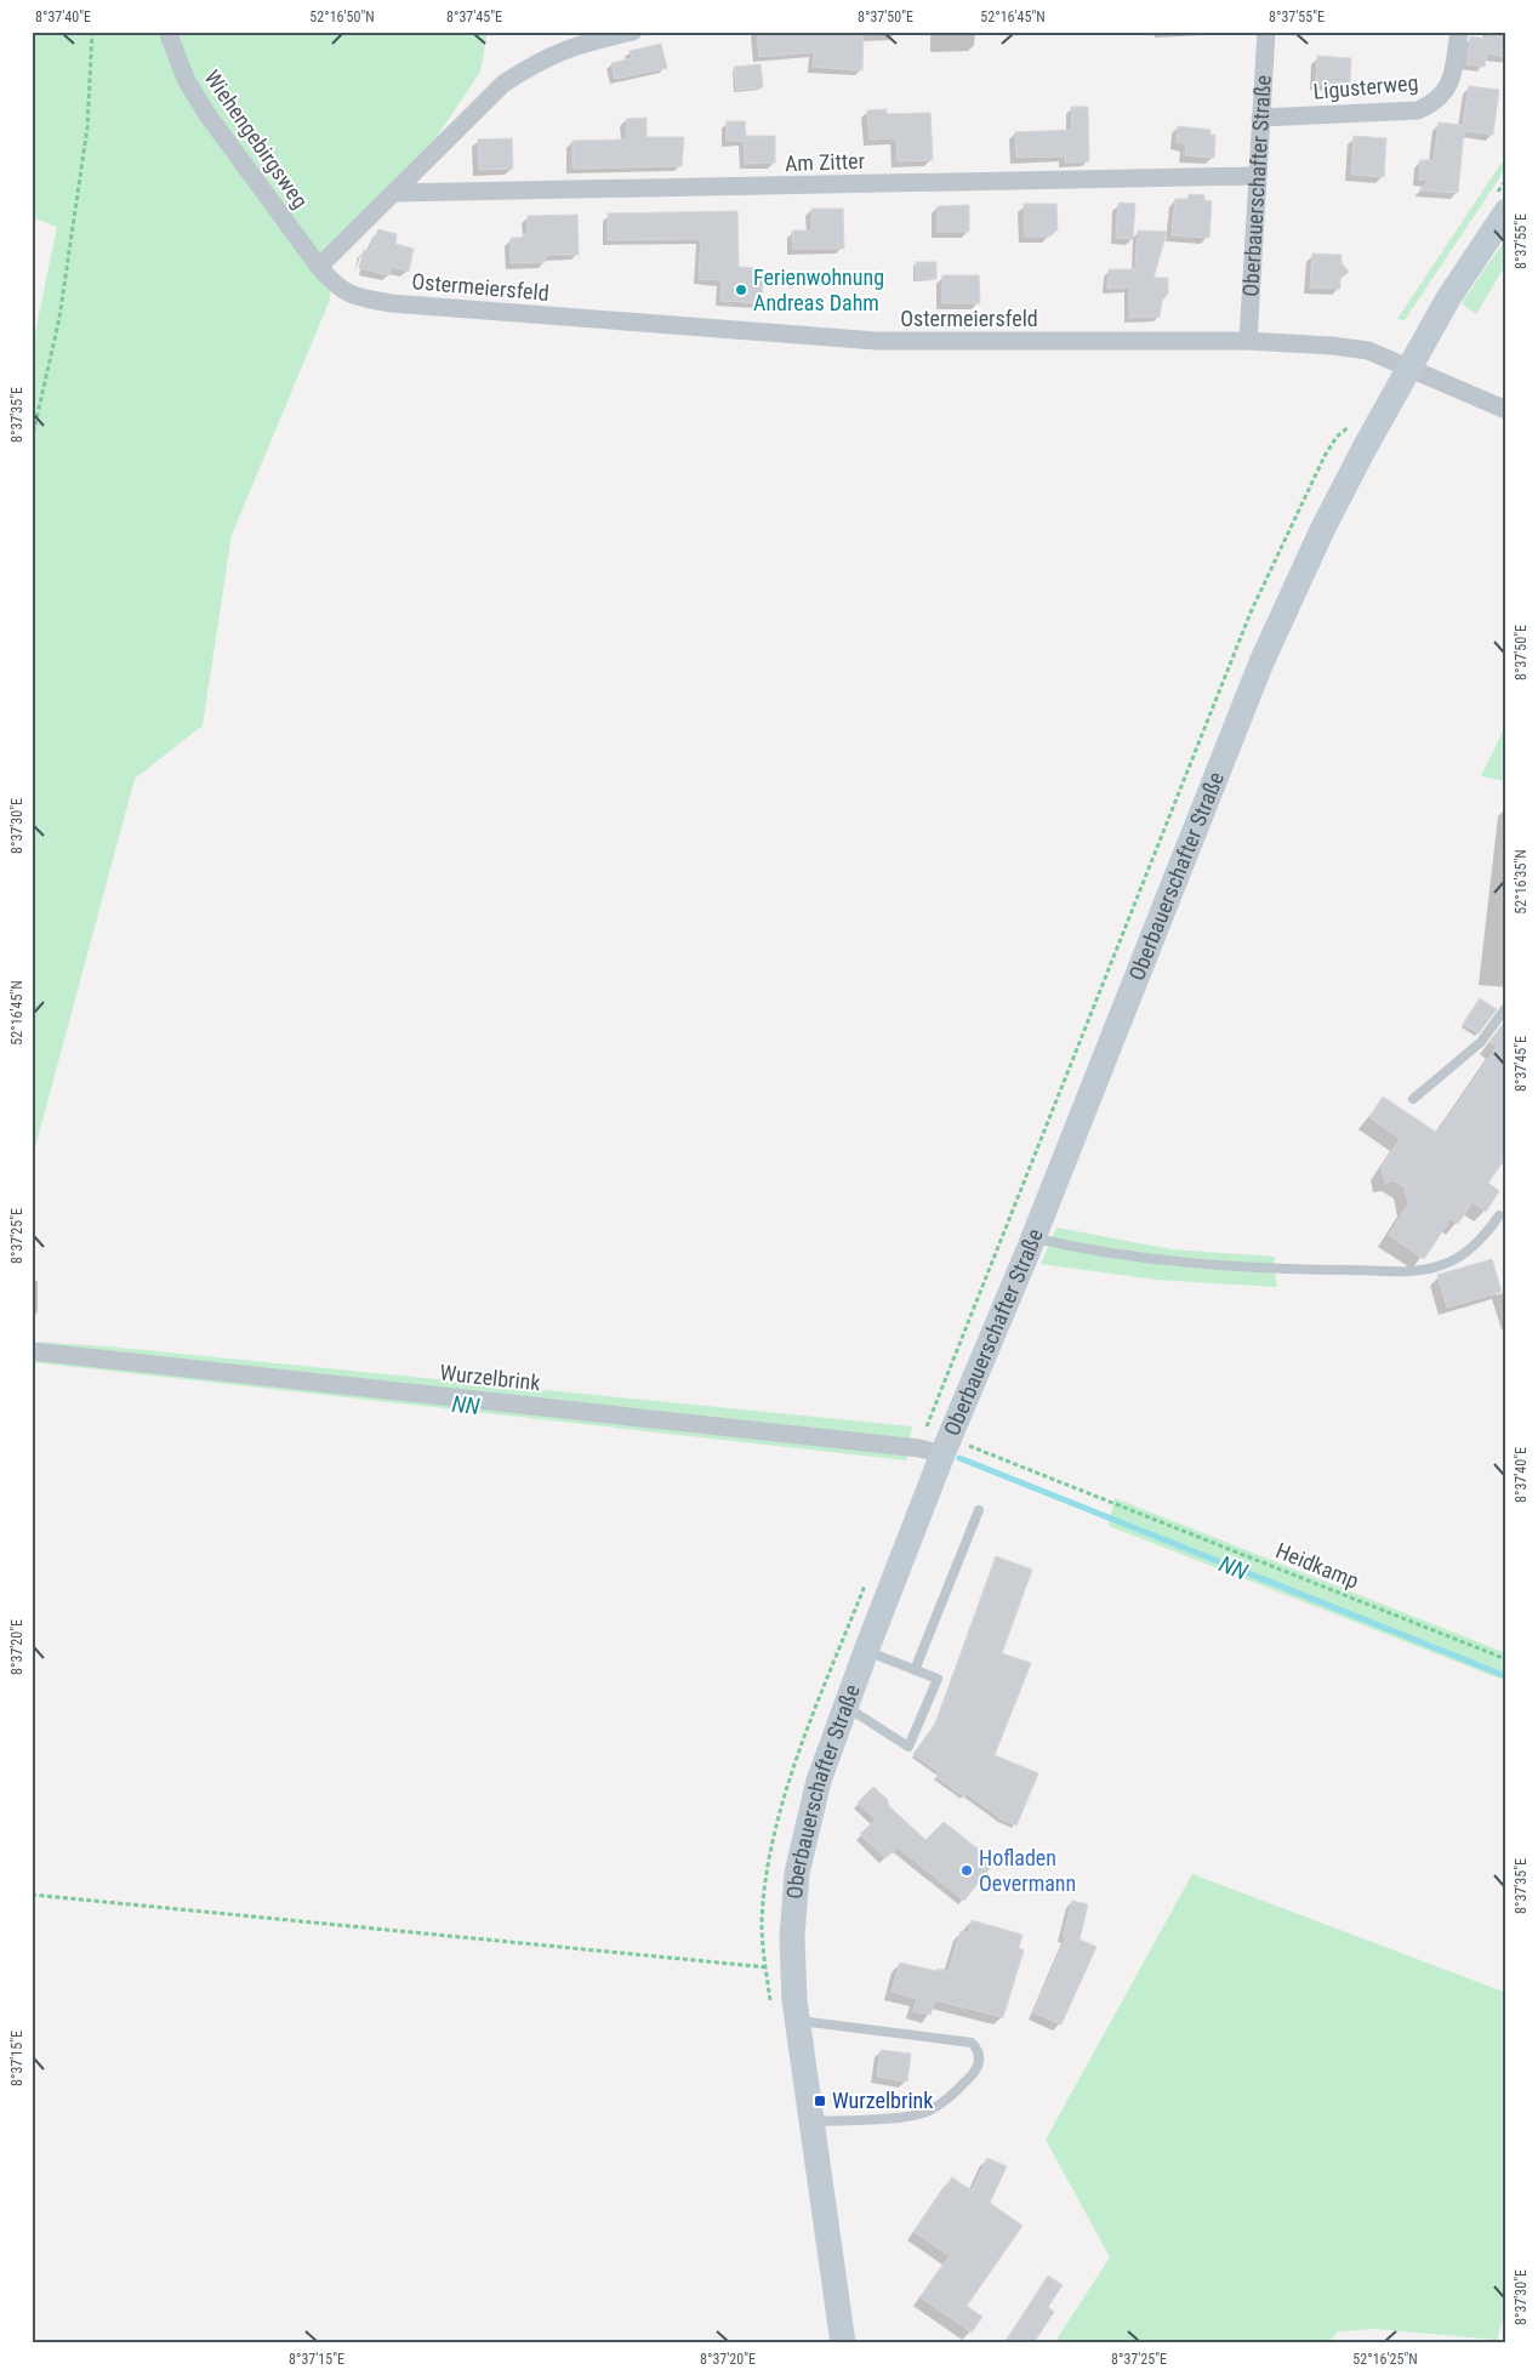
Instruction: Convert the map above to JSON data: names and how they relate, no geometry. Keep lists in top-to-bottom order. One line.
{"streets":{"main road":["Oberbauerschafter Straße"],"street":["Ligusterweg","Wiehengebirgsweg","Am Zitter","Ostermeiersfeld","Wurzelbrink"],"path":["Heidkamp"]},"crossings":[["Ligusterweg","Oberbauerschafter Straße"],["Wiehengebirgsweg","Ostermeiersfeld"],["Am Zitter","Oberbauerschafter Straße"],["Oberbauerschafter Straße","Ostermeiersfeld"],["Oberbauerschafter Straße","Wurzelbrink"],["Oberbauerschafter Straße","Heidkamp"],["Wurzelbrink","Heidkamp"]],"water":["NN"],"places":{"other":["Ferienwohnung Andreas Dahm","Hofladen Oevermann"],"transit":["Wurzelbrink"]},"coordinates":["8°37'40\"E","52°16'50\"N","8°37'45\"E","8°37'50\"E","52°16'45\"N","8°37'55\"E","8°37'35\"E","8°37'30\"E","52°16'35\"N","8°37'25\"E","8°37'20\"E","8°37'15\"E","52°16'25\"N"]}
